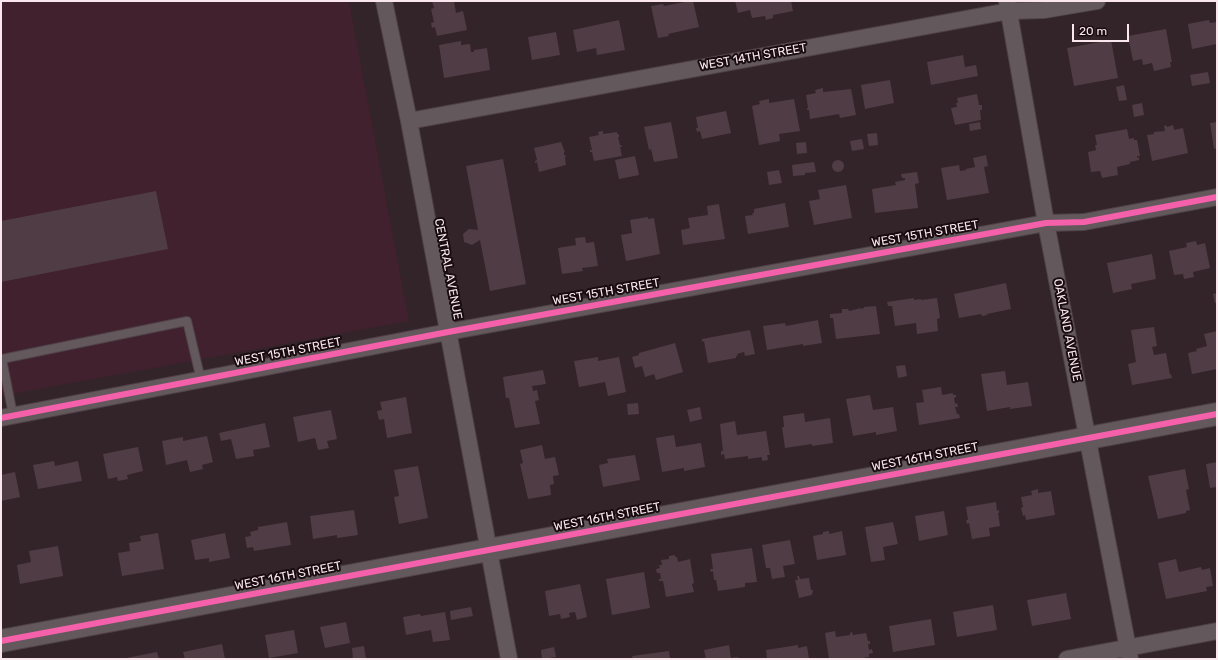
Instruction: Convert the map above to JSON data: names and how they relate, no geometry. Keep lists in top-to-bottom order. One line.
{"streets":{"street":["WEST 14TH STREET","WEST 15TH STREET","CENTRAL AVENUE","OAKLAND AVENUE","WEST 16TH STREET"]},"crossings":[["WEST 14TH STREET","CENTRAL AVENUE"],["WEST 14TH STREET","OAKLAND AVENUE"],["WEST 15TH STREET","CENTRAL AVENUE"],["WEST 15TH STREET","OAKLAND AVENUE"],["CENTRAL AVENUE","WEST 16TH STREET"],["OAKLAND AVENUE","WEST 16TH STREET"]],"scale_bar":"20 m"}
